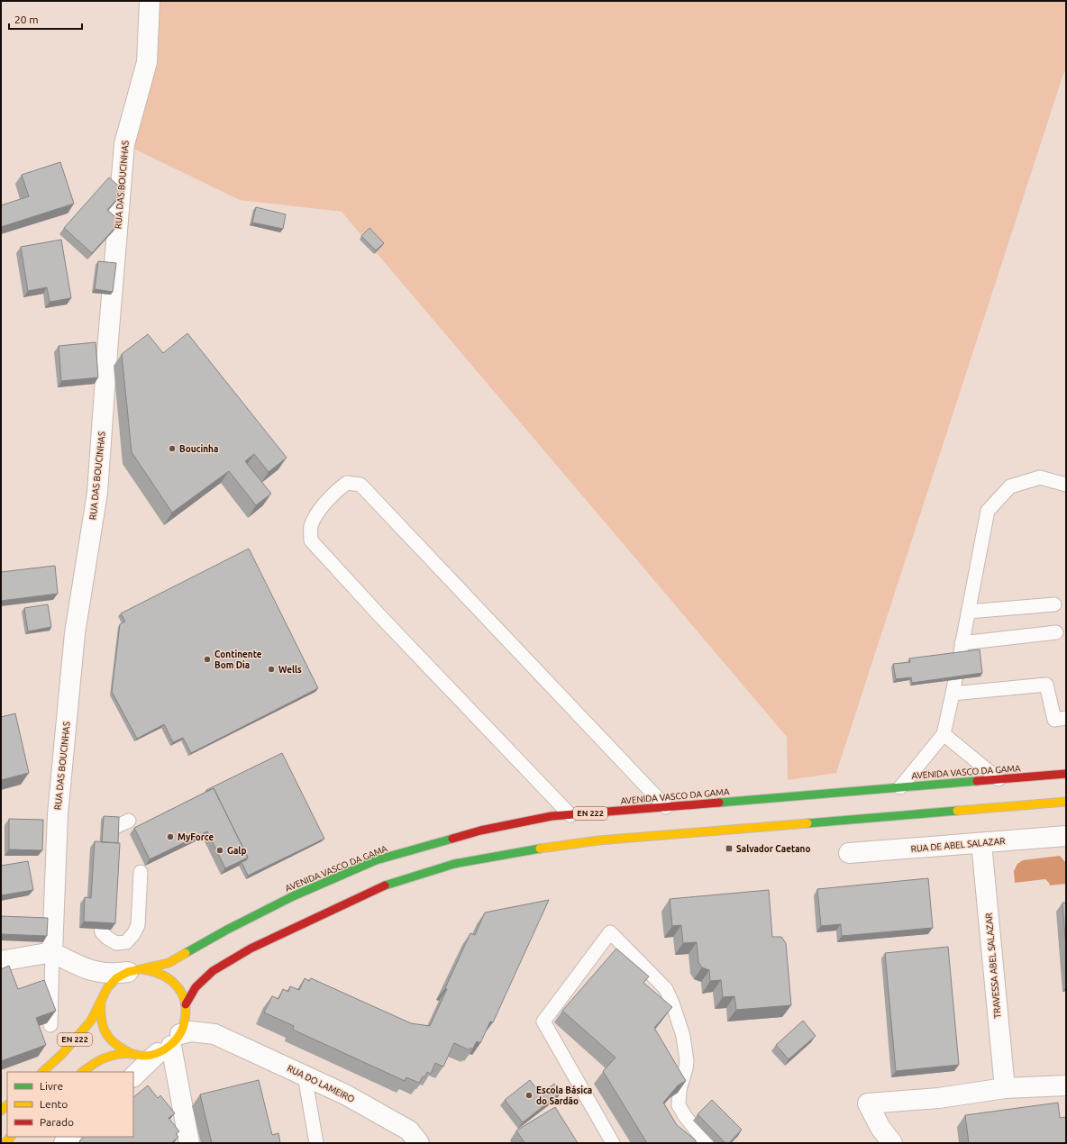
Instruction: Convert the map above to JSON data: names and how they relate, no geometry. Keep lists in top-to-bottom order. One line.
{"streets":{"main road":["AVENIDA VASCO DA GAMA","EN 222"],"street":["RUA DAS BOUCINHAS","RUA DE ABEL SALAZAR","TRAVESSA ABEL SALAZAR","RUA DO LAMEIRO"]},"crossings":[["AVENIDA VASCO DA GAMA","RUA DO LAMEIRO"],["RUA DE ABEL SALAZAR","TRAVESSA ABEL SALAZAR"]],"places":{"other":["Boucinha","Continente Bom Dia","Wells","MyForce","Galp","Escola Básica do Sardão"],"transit":["Salvador Caetano"]},"legend":["Livre","Lento","Parado"],"scale_bar":"20 m"}
